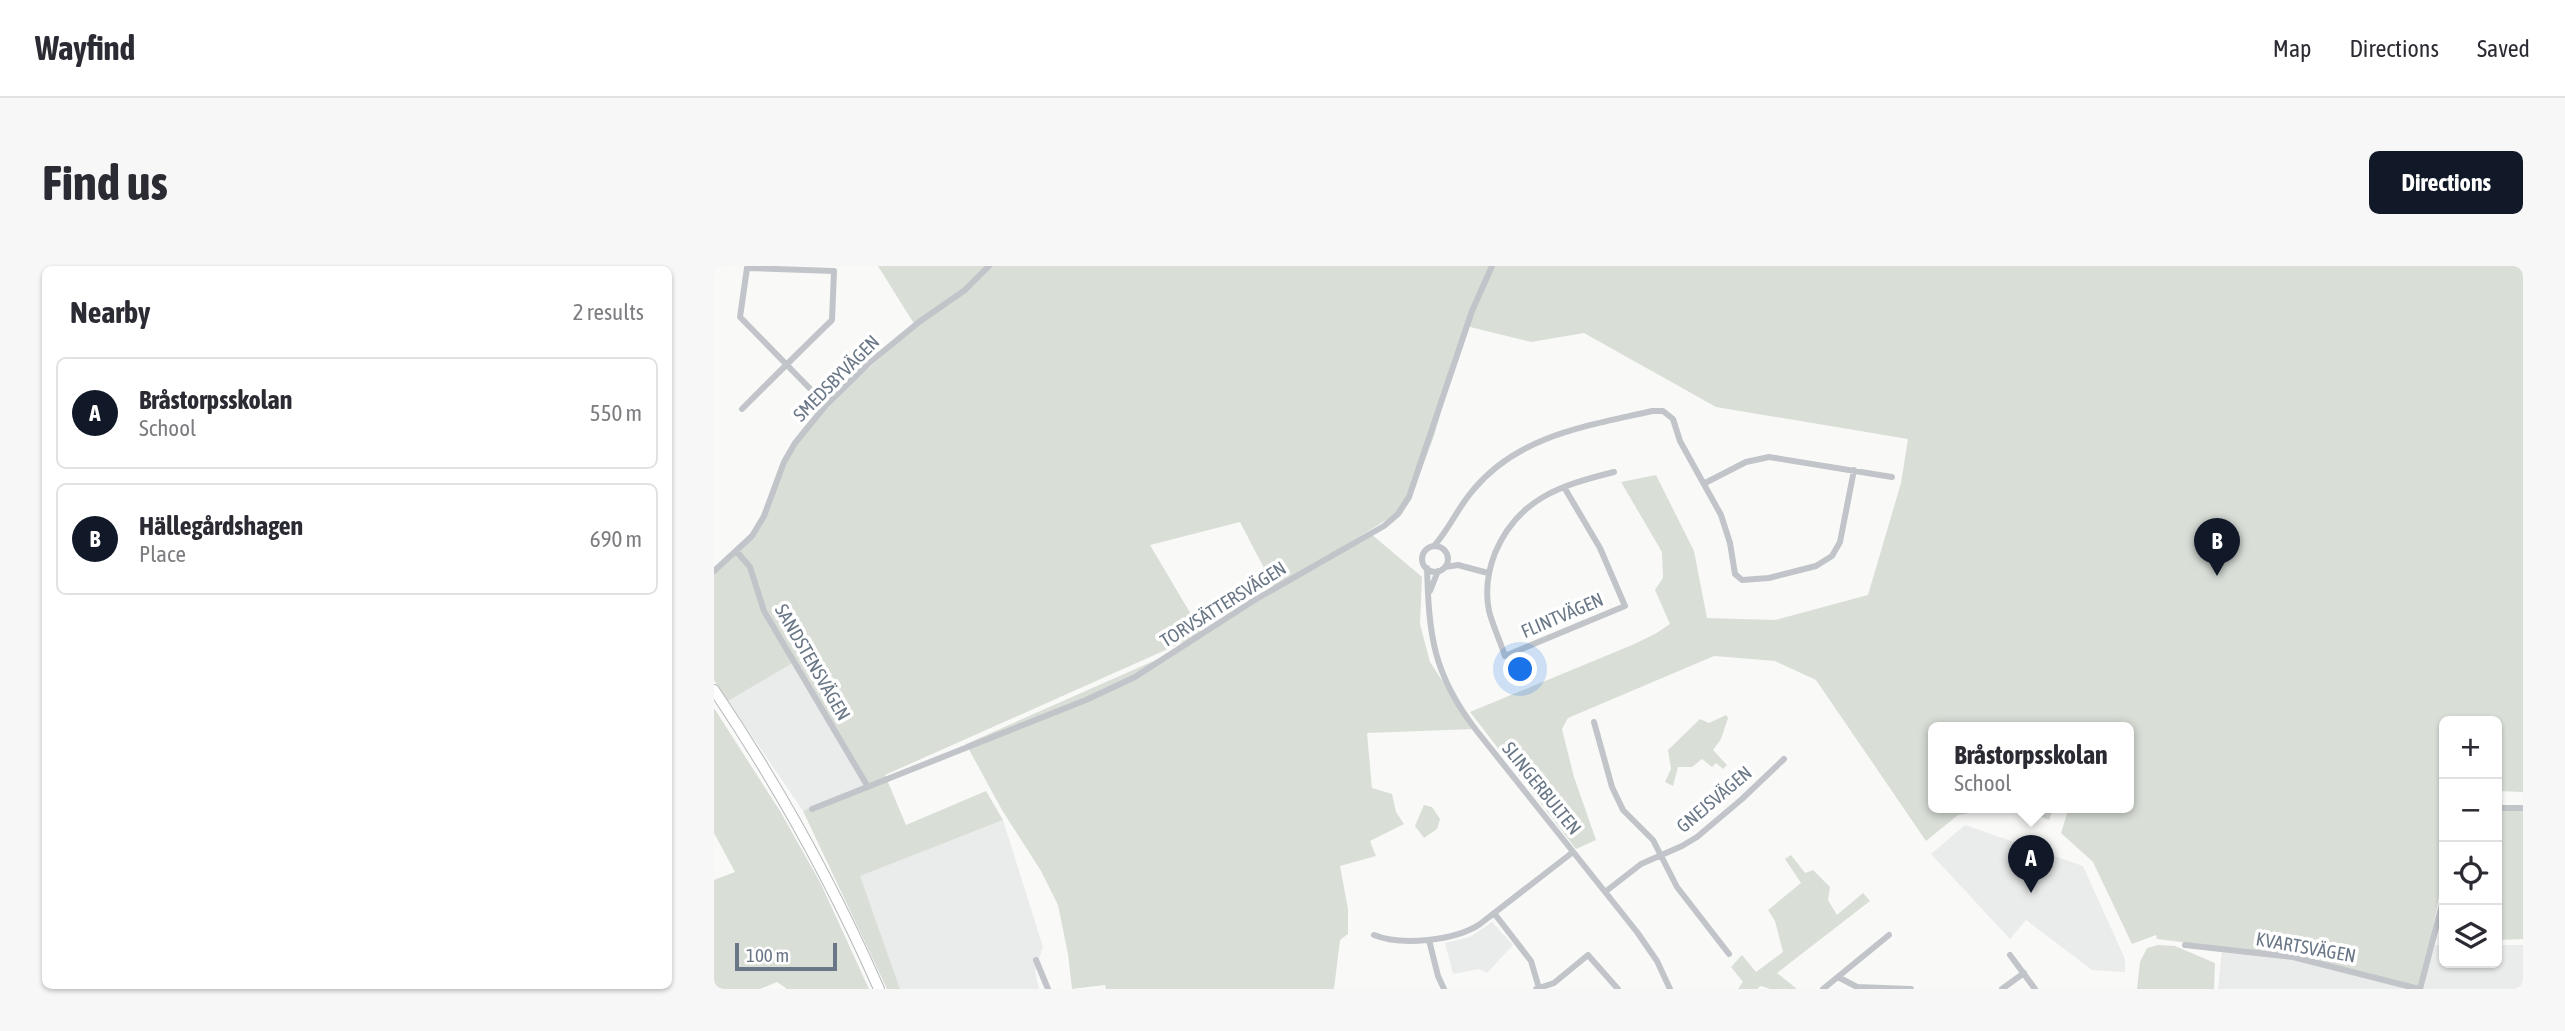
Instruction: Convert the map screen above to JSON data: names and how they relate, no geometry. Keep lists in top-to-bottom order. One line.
{"streets":{"street":["SMEDSBYVÄGEN","TORVSÄTTERSVÄGEN","FLINTVÄGEN","SANDSTENSVÄGEN","SLINGERBULTEN","GNEJSVÄGEN","KVARTSVÄGEN"]},"crossings":[["SMEDSBYVÄGEN","SANDSTENSVÄGEN"],["TORVSÄTTERSVÄGEN","SANDSTENSVÄGEN"],["SLINGERBULTEN","GNEJSVÄGEN"]],"scale_bar":"100 m","page":{"header":"Wayfind","nav":["Map","Directions","Saved"],"buttons":"Directions","title":"Find us","heading":["Nearby","2 results"],"list":[{"mark":"A","name":"Bråstorpsskolan","note":"School","value":"550 m"},{"mark":"B","name":"Hällegårdshagen","note":"Place","value":"690 m"}],"pins":["B","A"],"map_buttons":["+","−"],"popup":["Bråstorpsskolan","School"],"scale":"100 m"}}
